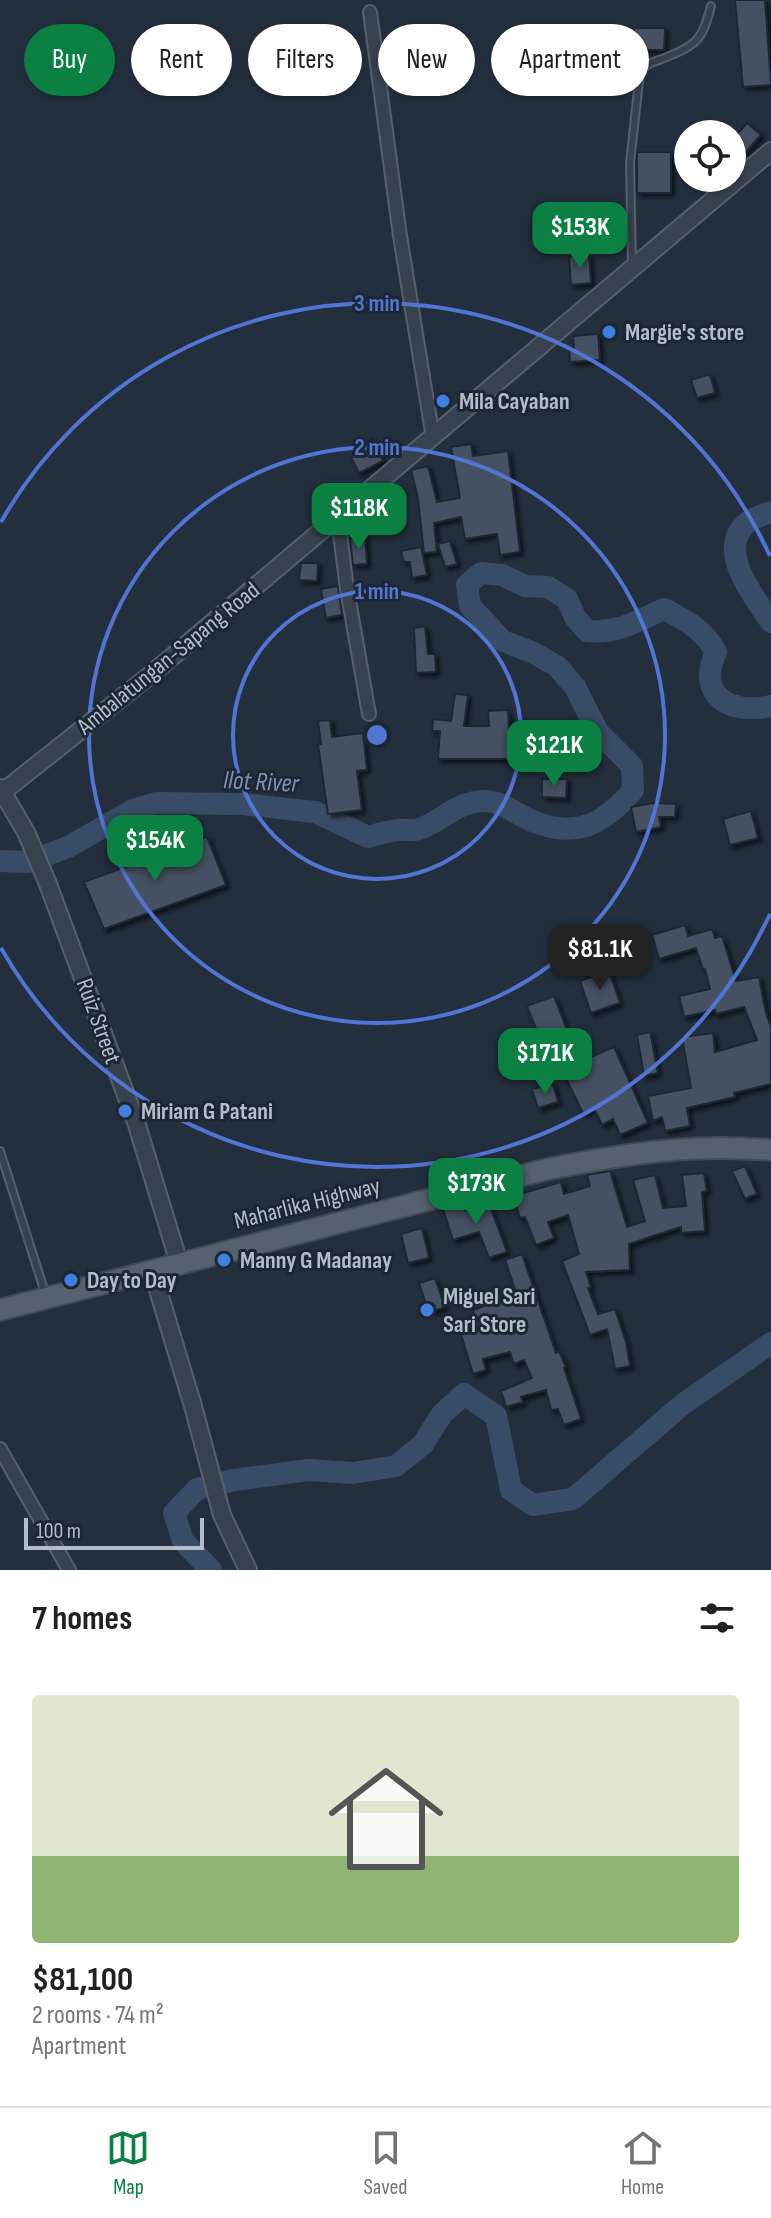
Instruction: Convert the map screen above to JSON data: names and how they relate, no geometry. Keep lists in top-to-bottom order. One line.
{"streets":{"main road":["Maharlika Highway"],"street":["Ambalatungan-Sapang Road","Ruiz Street"]},"crossings":[["Ambalatungan-Sapang Road","Ruiz Street"],["Ruiz Street","Maharlika Highway"]],"water":["Ilot River"],"places":["Margie's store","Mila Cayaban","Miriam G Patani","Manny G Madanay","Day to Day","Miguel Sari Sari Store"],"scale_bar":"100 m","page":{"chip":["Buy","Rent","Filters","New","Apartment"],"price":["$153K","$118K","$121K","$154K","$81.1K","$171K","$173K"],"scale":"100 m","heading":"7 homes","list":[{"name":"$81,100","note":"2 rooms · 74 m² · Apartment"}],"tabs":["Map","Saved","Home"]},"rings":["3 min","2 min","1 min"]}
